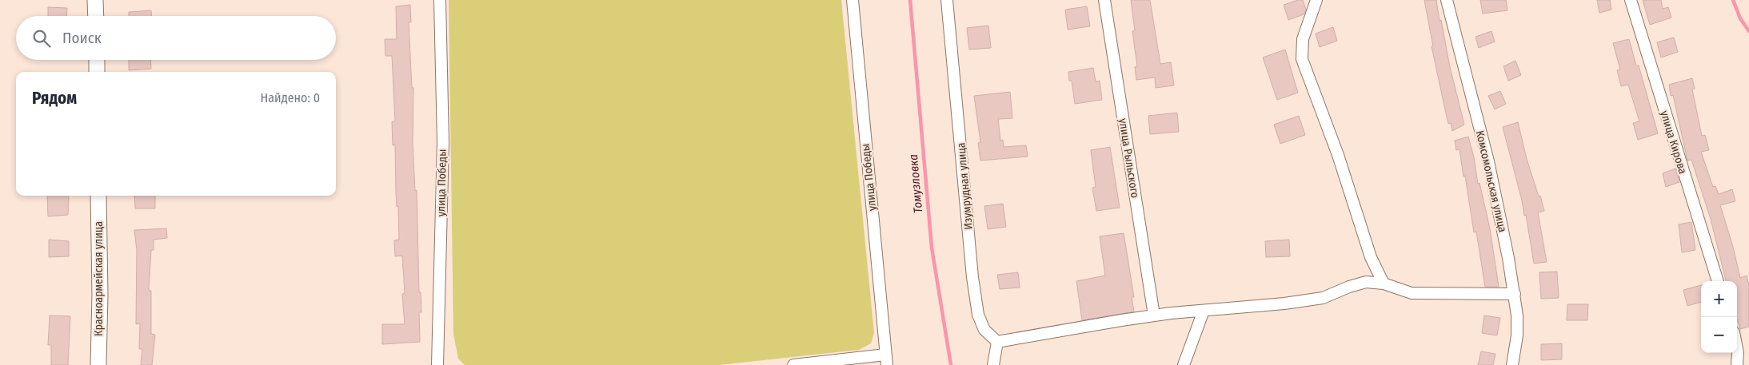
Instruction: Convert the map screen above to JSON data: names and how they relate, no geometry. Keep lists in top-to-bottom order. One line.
{"streets":{"street":["улица Кирова","улица Рыльского","улица Победы","Комсомольская улица","Изумрудная улица","Красноармейская улица"]},"water":["Томузловка"],"page":{"search":"Поиск","heading":["Рядом","Найдено: 0"],"map_buttons":["+","−"]}}
